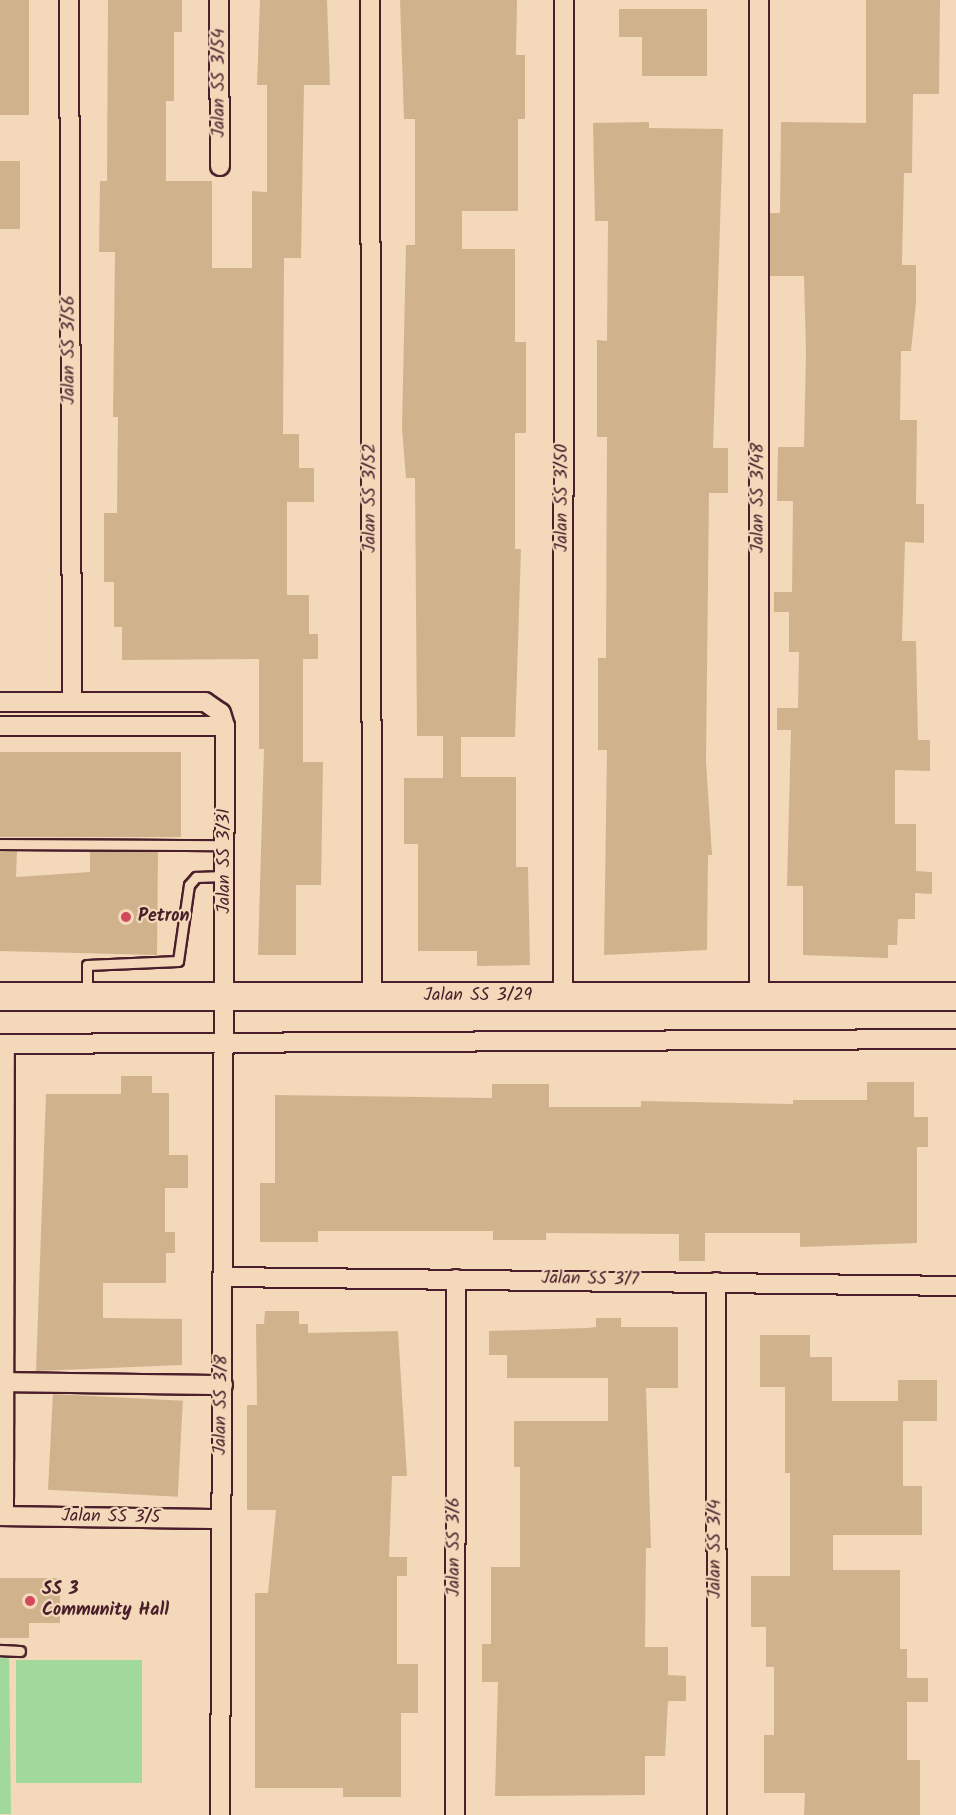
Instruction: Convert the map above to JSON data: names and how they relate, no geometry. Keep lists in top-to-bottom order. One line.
{"streets":{"street":["Jalan SS 3/54","Jalan SS 3/56","Jalan SS 3/52","Jalan SS 3/50","Jalan SS 3/48","Jalan SS 3/31","Jalan SS 3/29","Jalan SS 3/7","Jalan SS 3/8","Jalan SS 3/5","Jalan SS 3/6","Jalan SS 3/4"]},"crossings":[["Jalan SS 3/52","Jalan SS 3/29"],["Jalan SS 3/50","Jalan SS 3/29"],["Jalan SS 3/48","Jalan SS 3/29"],["Jalan SS 3/31","Jalan SS 3/29"],["Jalan SS 3/31","Jalan SS 3/8"],["Jalan SS 3/29","Jalan SS 3/8"],["Jalan SS 3/7","Jalan SS 3/8"],["Jalan SS 3/7","Jalan SS 3/6"],["Jalan SS 3/7","Jalan SS 3/4"],["Jalan SS 3/8","Jalan SS 3/5"]],"places":["Petron","SS 3 Community Hall"]}
